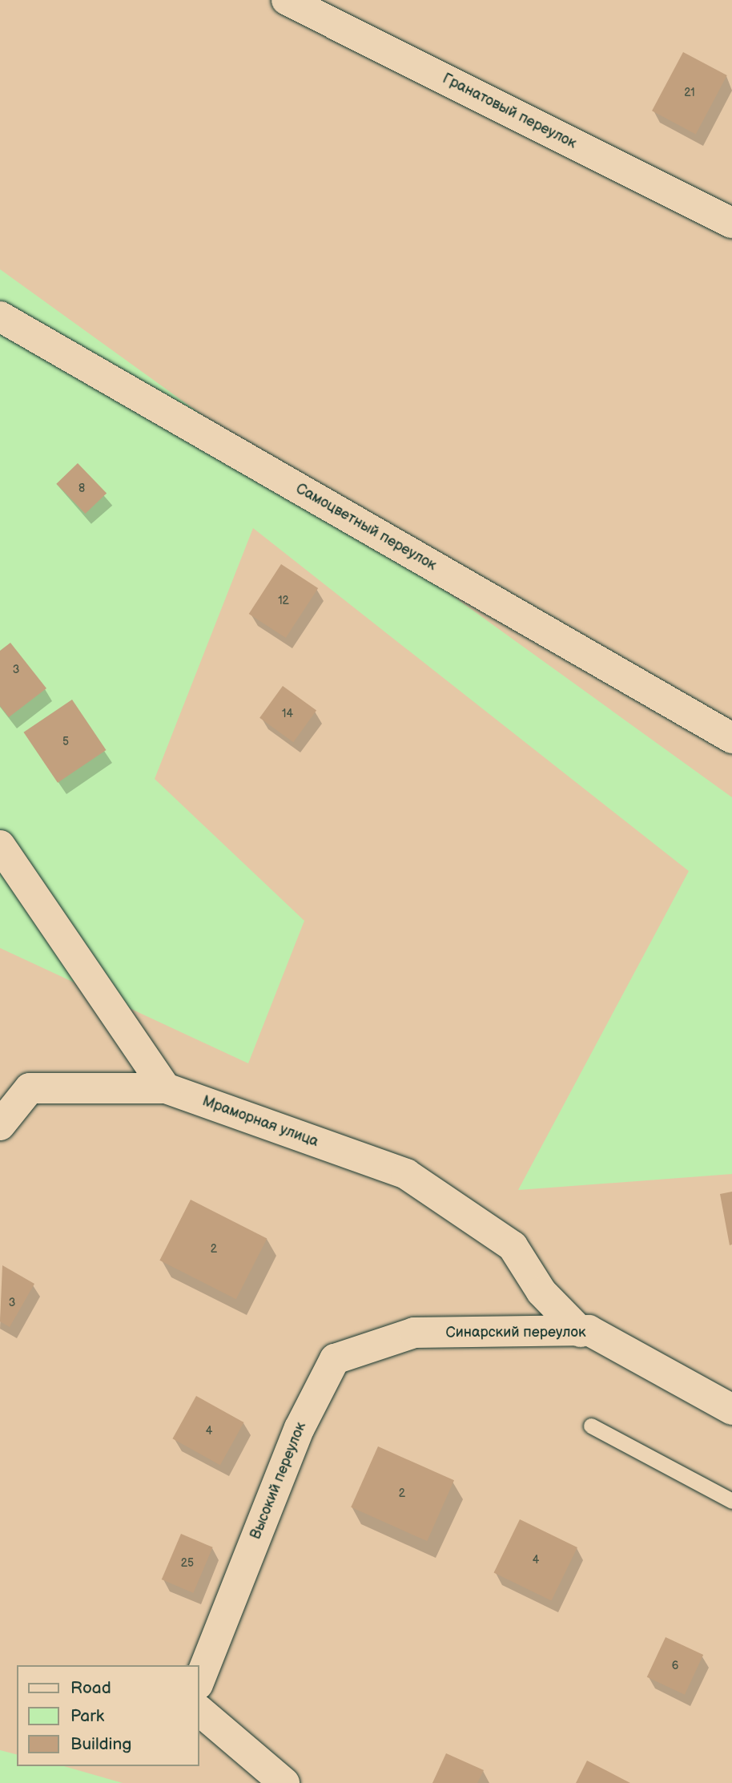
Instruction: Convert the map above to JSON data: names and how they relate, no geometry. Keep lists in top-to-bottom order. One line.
{"streets":{"street":["Гранатовый переулок","Самоцветный переулок","Мраморная улица","Синарский переулок","Высокий переулок"]},"crossings":[["Мраморная улица","Синарский переулок"],["Синарский переулок","Высокий переулок"]],"house_numbers":["21","8","12","3","14","5","2","3","4","2","4","25","6"],"legend":["Road","Park","Building"]}
